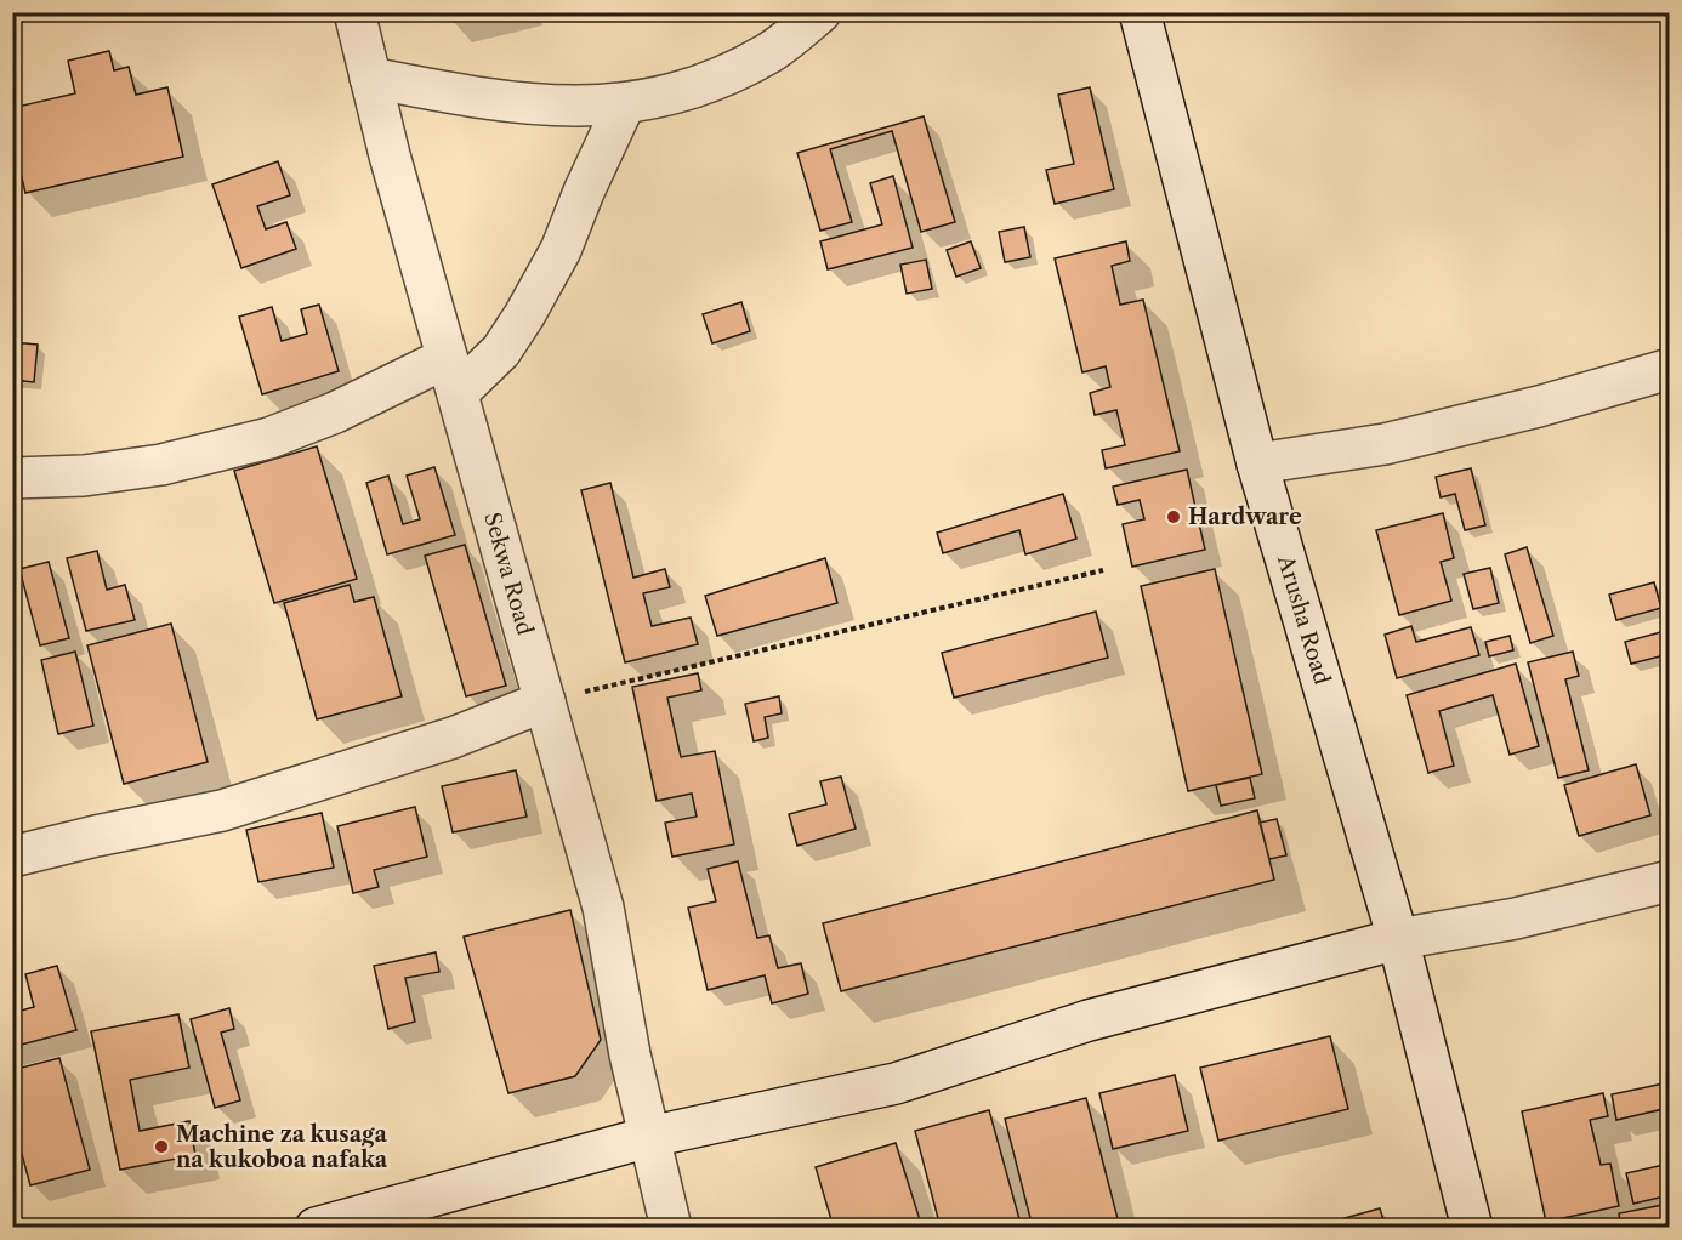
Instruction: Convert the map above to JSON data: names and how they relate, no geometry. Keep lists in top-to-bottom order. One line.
{"streets":{"street":["Sekwa Road","Arusha Road"]},"places":["Hardware","Machine za kusaga na kukoboa nafaka"]}
